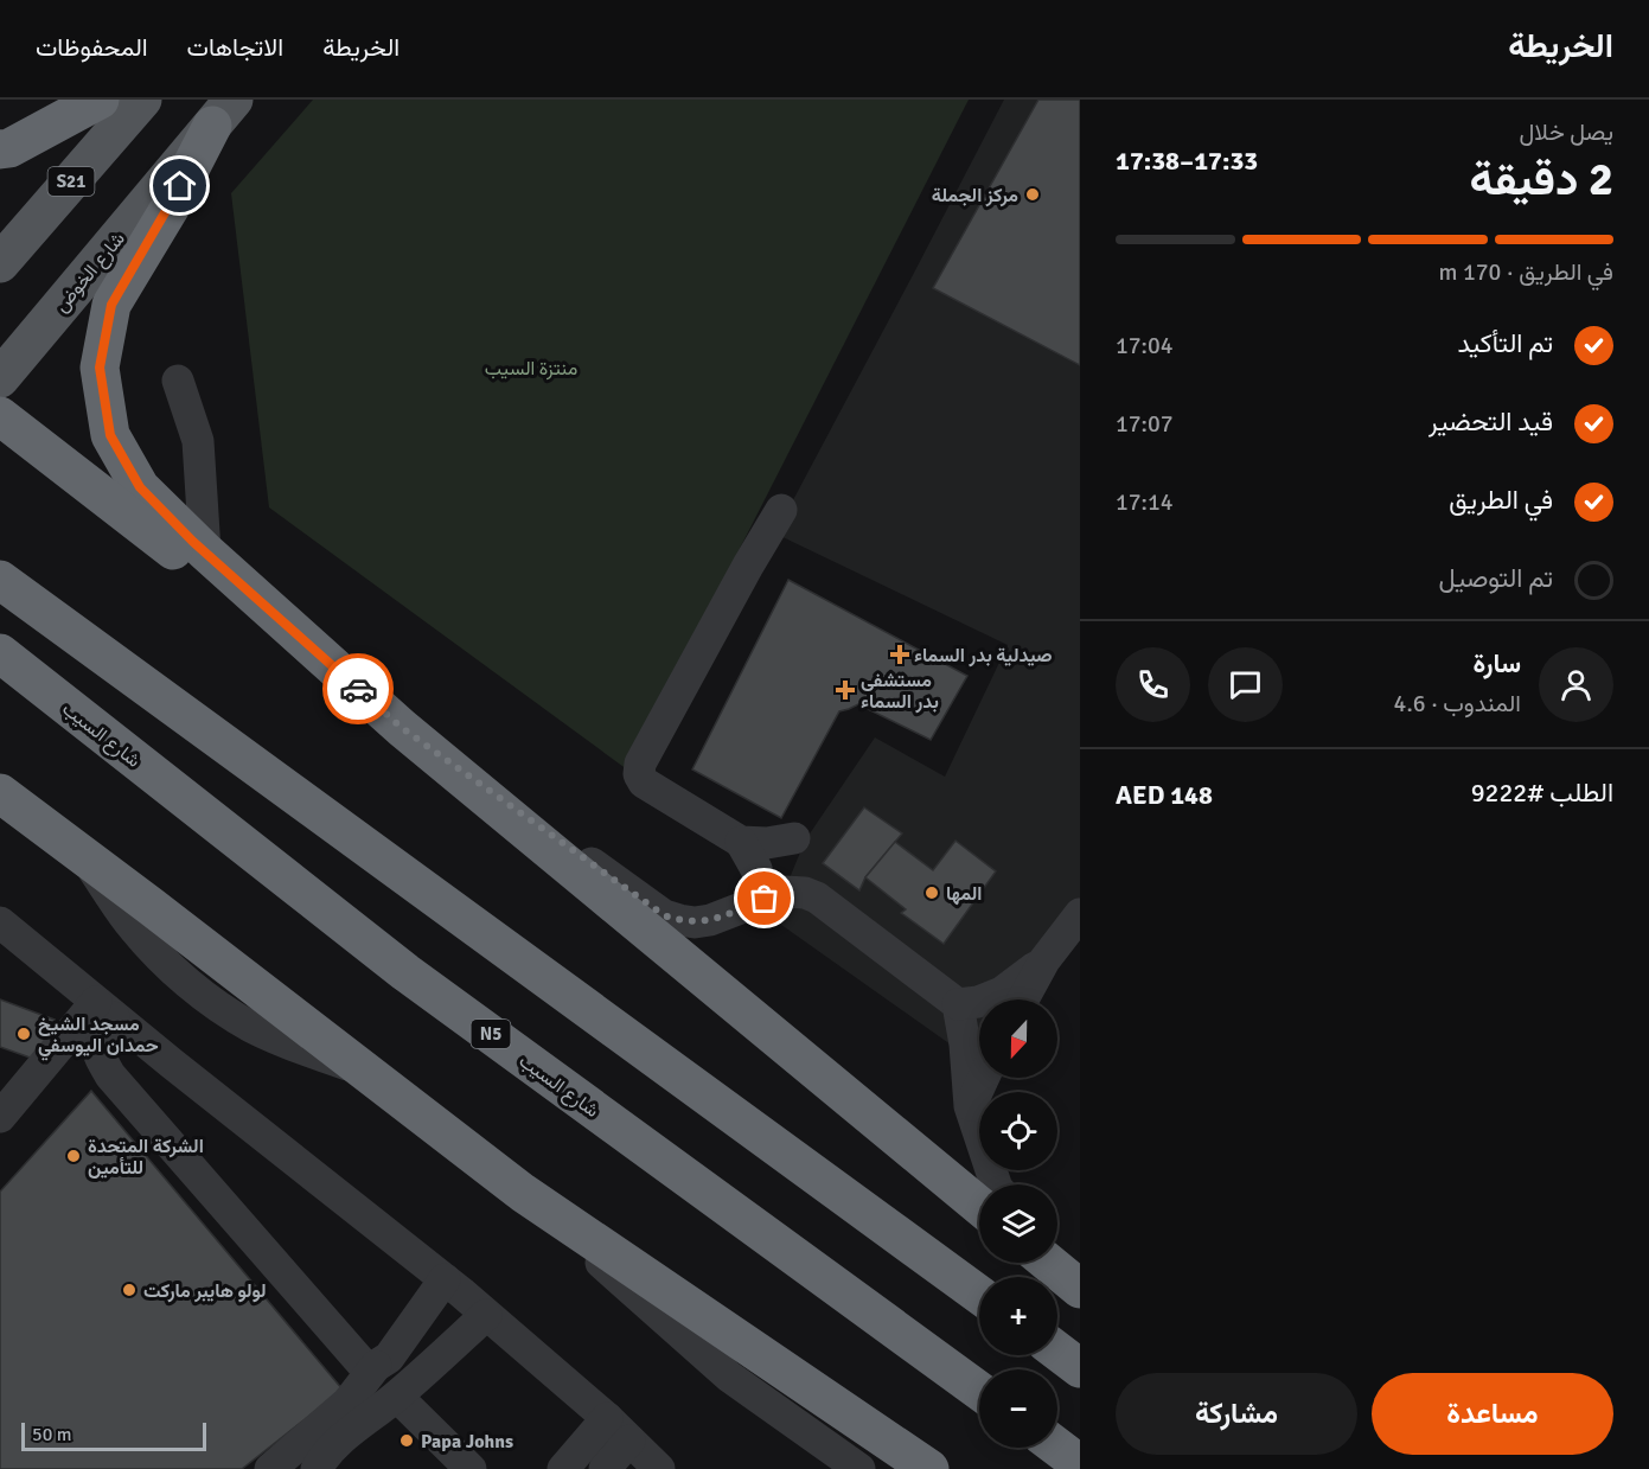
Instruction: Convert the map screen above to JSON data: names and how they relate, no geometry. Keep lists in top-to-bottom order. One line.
{"streets":{"highway":["شارع السيب","N5"],"main road":["S21","شارع الخوض"]},"parks":["منتزة السيب"],"places":{"other":["مركز الجملة","المها","مسجد الشيخ حمدان اليوسفي","الشركة المتحدة للتأمين","لولو هايبر ماركت","Papa Johns"],"health":["صيدلية بدر السماء","مستشفى بدر السماء"]},"scale_bar":"50 m","north":"bottom","page":{"header":"الخريطة","nav":["الخريطة","الاتجاهات","المحفوظات"],"heading":["2 دقيقة","يصل خلال","17:33–17:38"],"panel":["سارة","المندوب · 4.6","الطلب #9222","AED 148"],"bar":"في الطريق · 170 m","list":[["تم التأكيد","17:04"],["قيد التحضير","17:07"],["في الطريق","17:14"],"تم التوصيل"],"map_buttons":["+","−"],"buttons":["مساعدة","مشاركة"],"scale":"50 m"}}
